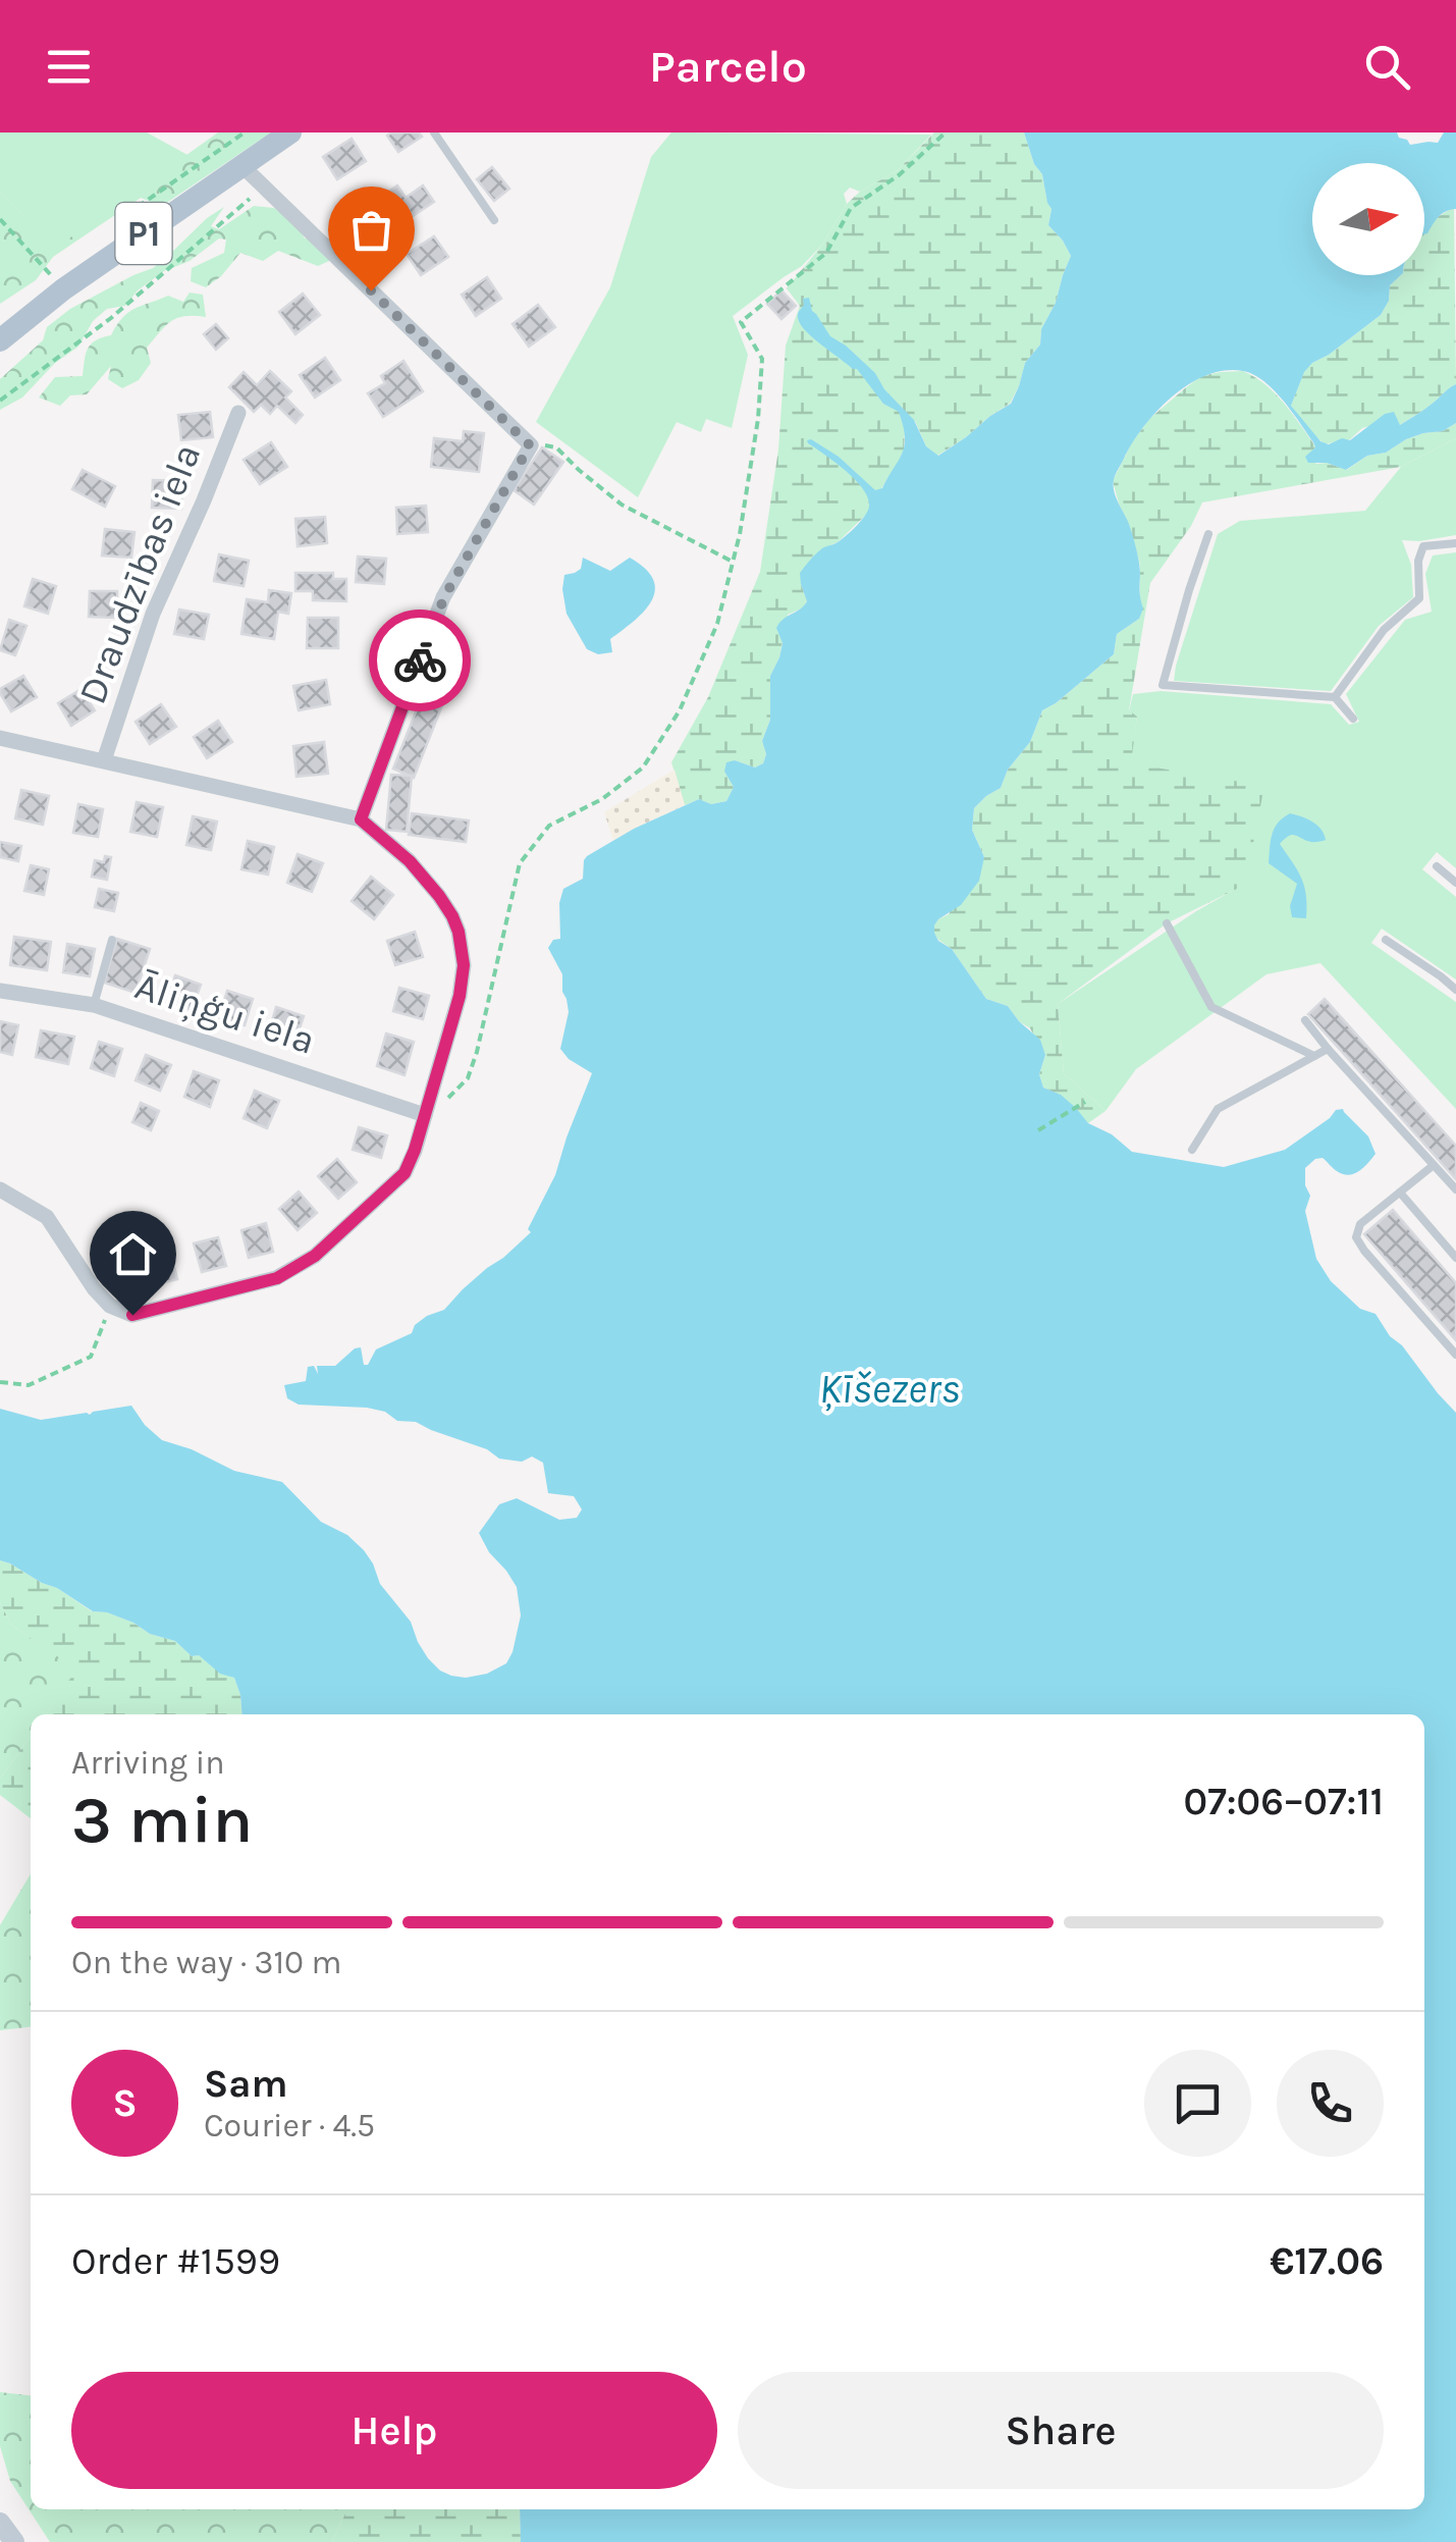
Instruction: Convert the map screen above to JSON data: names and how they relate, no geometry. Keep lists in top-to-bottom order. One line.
{"streets":{"main road":["P1"],"street":["Draudzības iela","Āliņģu iela"]},"crossings":[["Draudzības iela","Āliņģu iela"]],"water":["Ķīšezers"],"north":"right","page":{"header":"Parcelo","heading":["3 min","Arriving in","07:06–07:11"],"panel":["Sam","Courier · 4.5","Order #1599","€17.06"],"bar":"On the way · 310 m","round":"S","buttons":["Help","Share"]}}
